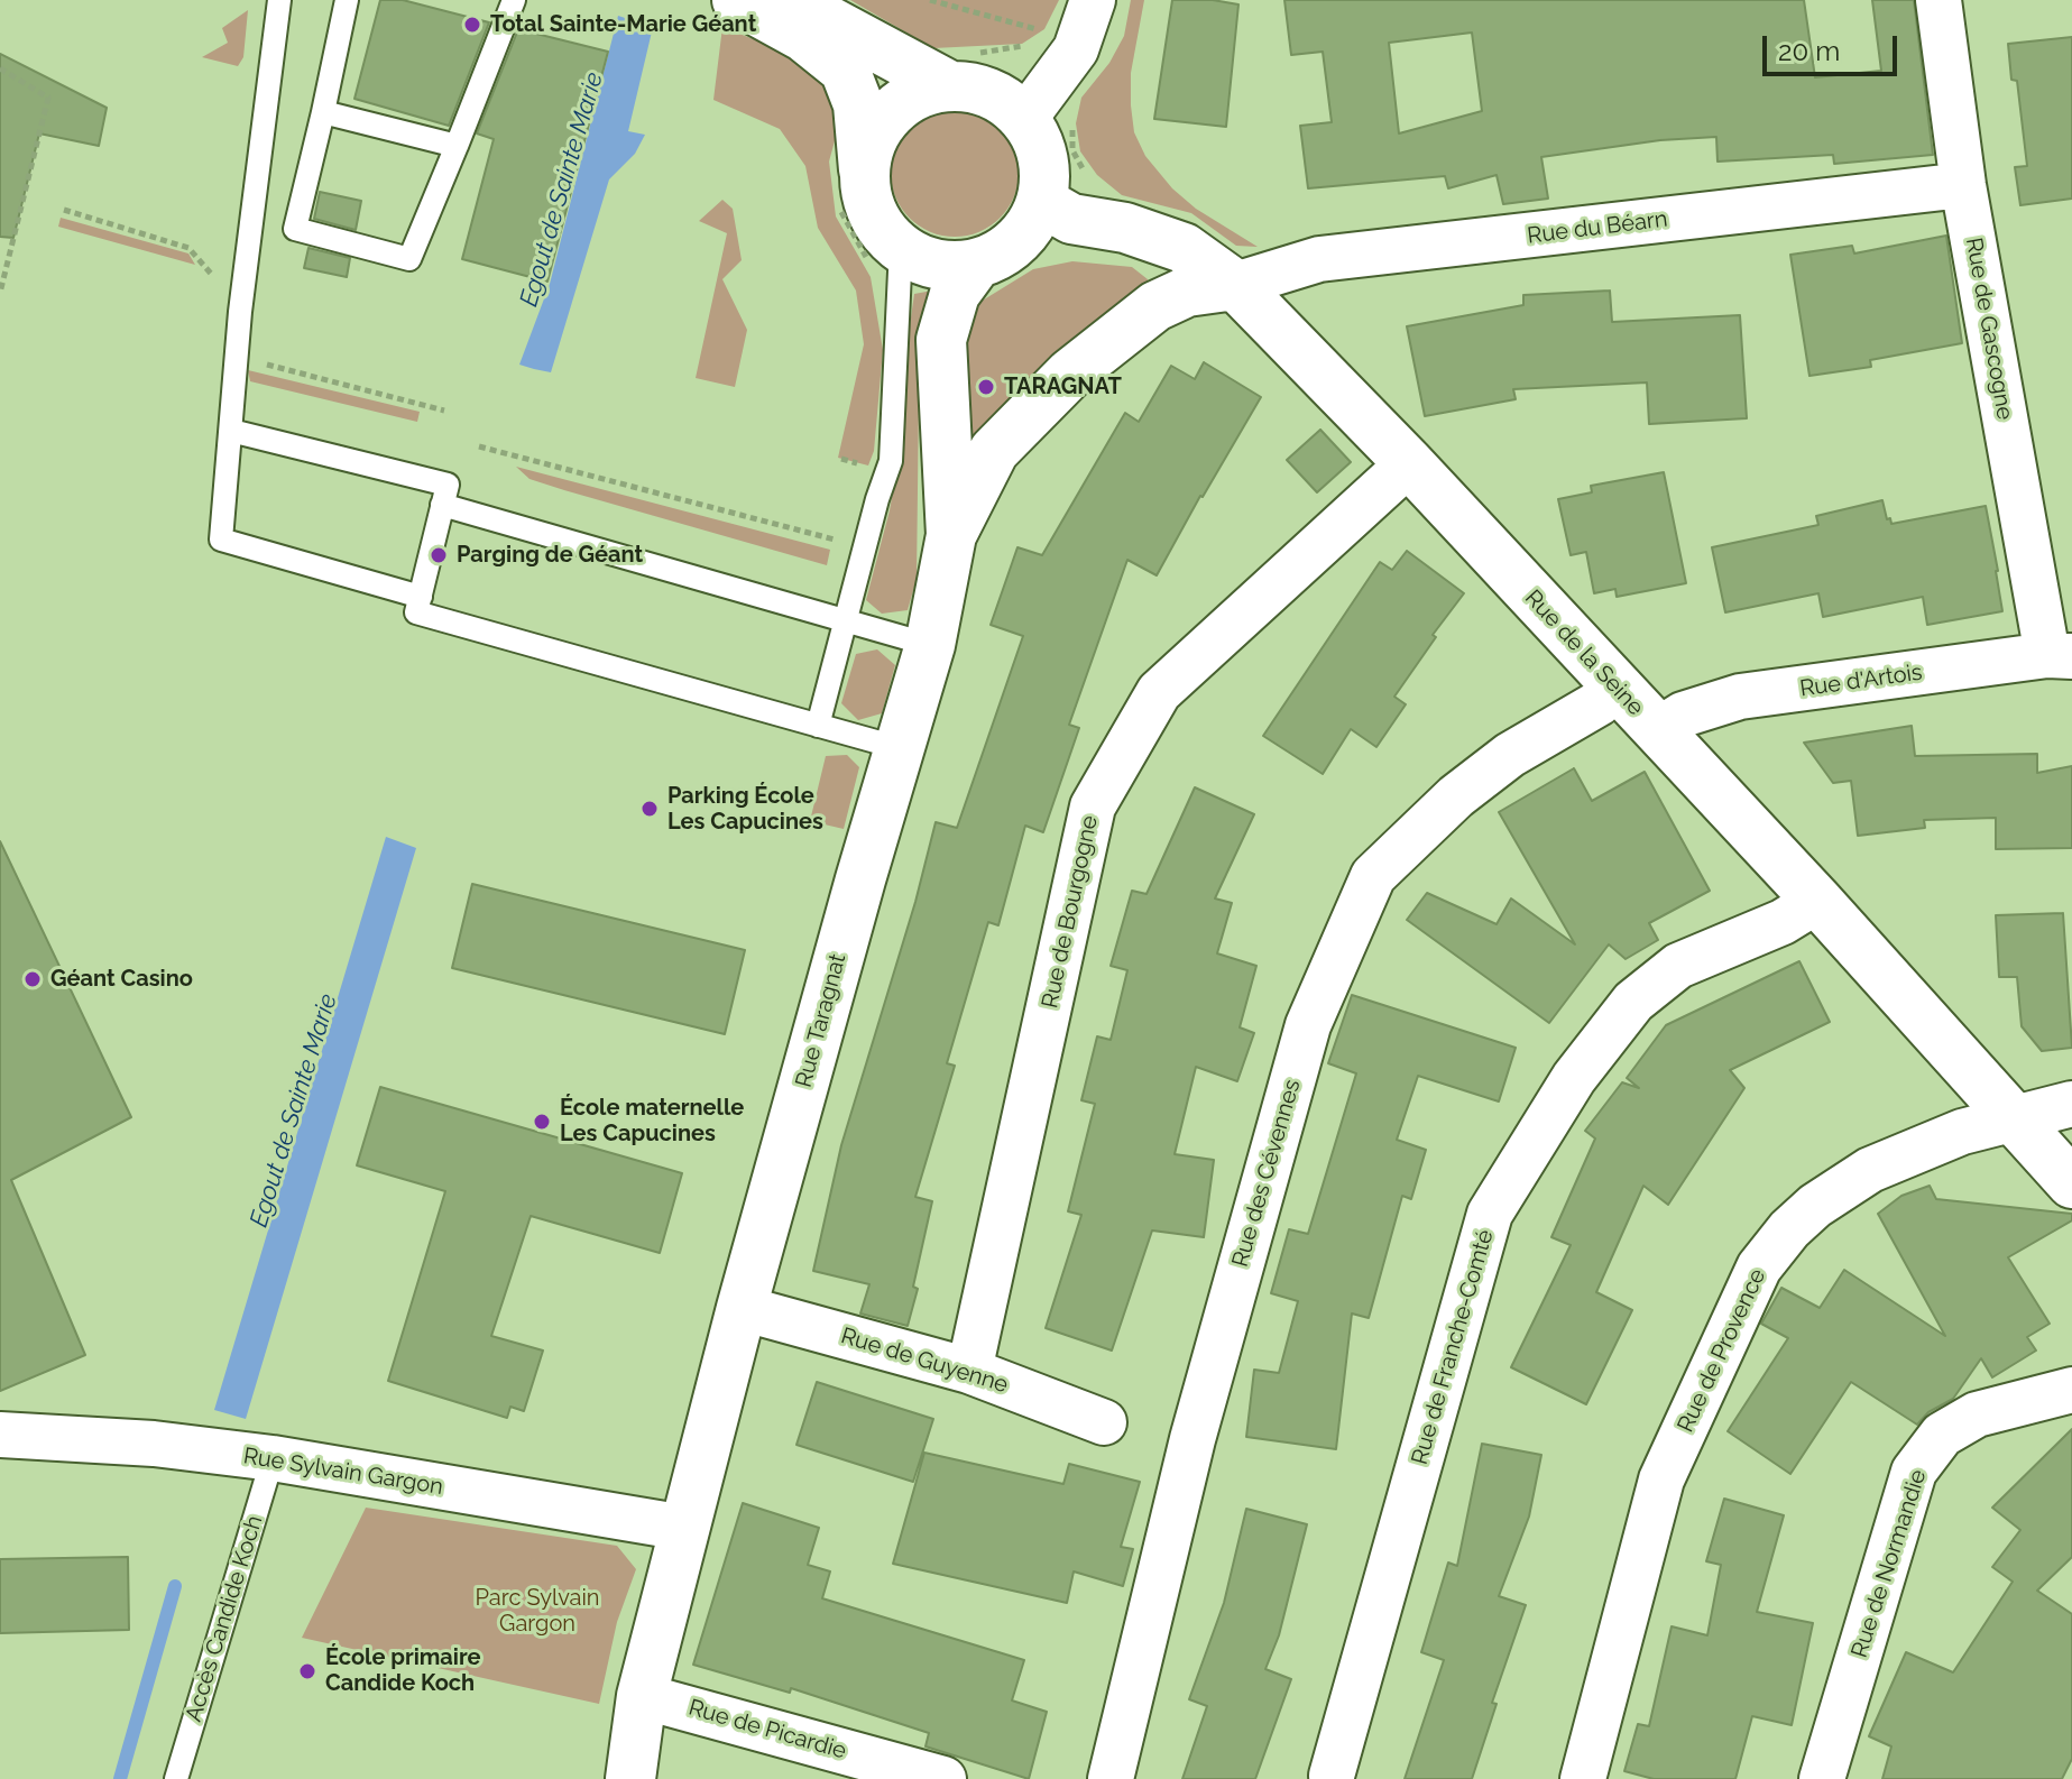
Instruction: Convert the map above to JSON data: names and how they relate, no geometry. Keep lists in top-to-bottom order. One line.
{"streets":{"street":["Rue du Béarn","Rue de Gascogne","Rue de la Seine","Rue d'Artois","Rue de Bourgogne","Rue Taragnat","Rue des Cévennes","Rue de Franche-Comté","Rue de Provence","Rue de Guyenne","Rue Sylvain Gargon","Rue de Normandie","Rue de Picardie"],"lane":["Accès Candide Koch"]},"crossings":[["Rue du Béarn","Rue de Gascogne"],["Rue du Béarn","Rue de la Seine"],["Rue de Gascogne","Rue d'Artois"],["Rue de la Seine","Rue d'Artois"],["Rue de la Seine","Rue de Bourgogne"],["Rue de la Seine","Rue Taragnat"],["Rue de la Seine","Rue des Cévennes"],["Rue de la Seine","Rue de Franche-Comté"],["Rue de la Seine","Rue de Provence"],["Rue de Bourgogne","Rue de Guyenne"],["Rue Taragnat","Rue de Guyenne"],["Rue Taragnat","Rue Sylvain Gargon"],["Rue Taragnat","Rue de Picardie"],["Rue Sylvain Gargon","Accès Candide Koch"]],"water":["Egout de Sainte Marie"],"parks":["Parc Sylvain Gargon"],"places":["Total Sainte-Marie Géant","TARAGNAT","Parging de Géant","Parking École Les Capucines","Géant Casino","École maternelle Les Capucines","École primaire Candide Koch"],"scale_bar":"20 m"}
